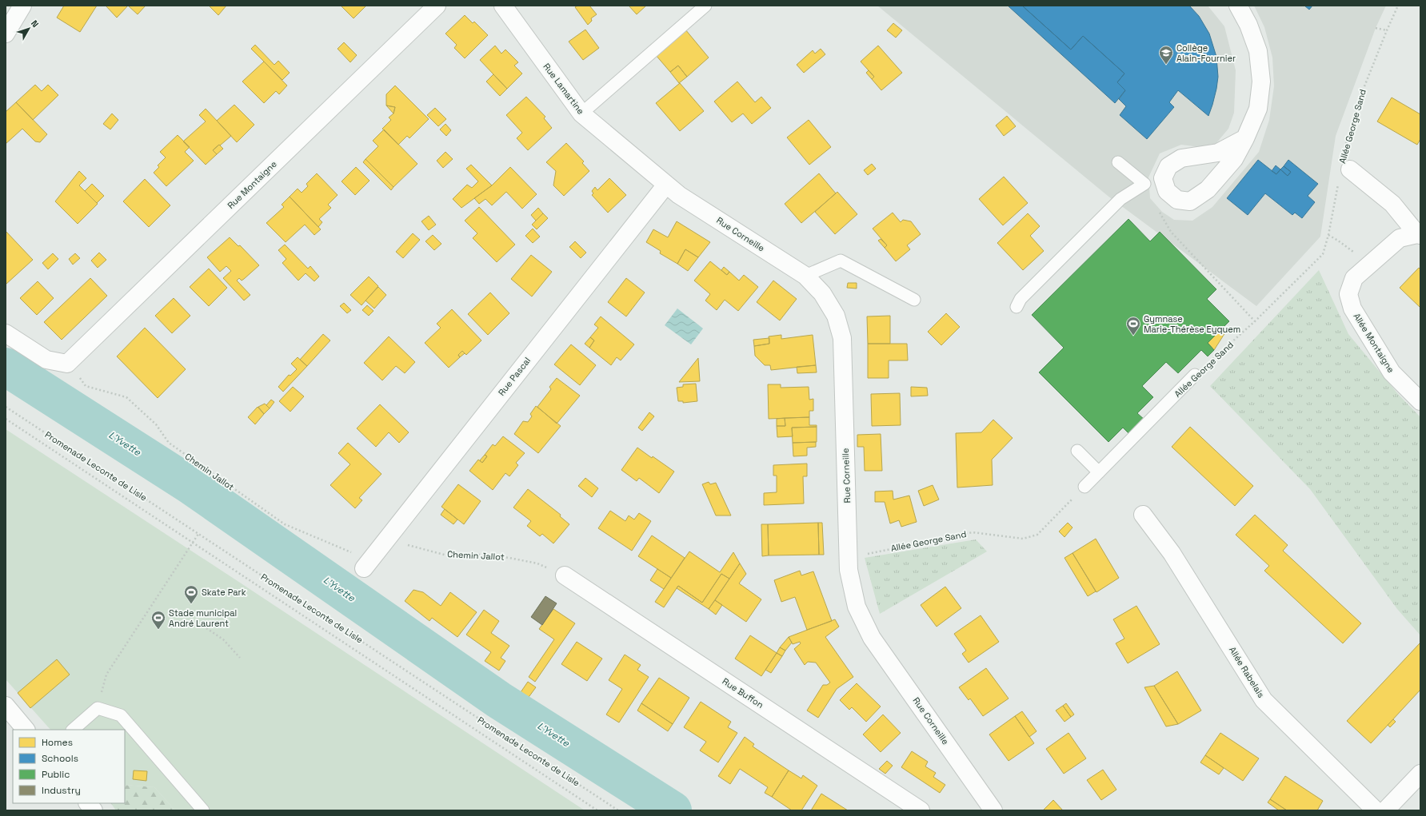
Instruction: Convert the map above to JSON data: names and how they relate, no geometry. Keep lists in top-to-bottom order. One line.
{"streets":{"street":["Rue Lamartine","Rue Montaigne","Rue Corneille","Allée Montaigne","Rue Pascal","Allée Rabelais","Rue Buffon"],"lane":["Allée George Sand"],"path":["Promenade Leconte de Lisle","Chemin Jallot"]},"crossings":[["Rue Lamartine","Rue Corneille"],["Rue Lamartine","Rue Pascal"],["Allée George Sand","Rue Corneille"],["Rue Montaigne","Chemin Jallot"],["Rue Corneille","Rue Pascal"],["Rue Pascal","Chemin Jallot"],["Chemin Jallot","Rue Buffon"]],"water":["L'Yvette"],"places":{"school or university":["Collège Alain-Fournier"],"sports":["Gymnase Marie-Thérèse Eyquem","Skate Park","Stade municipal André Laurent"]},"legend":["Homes","Schools","Public","Industry"],"north":"top right"}
